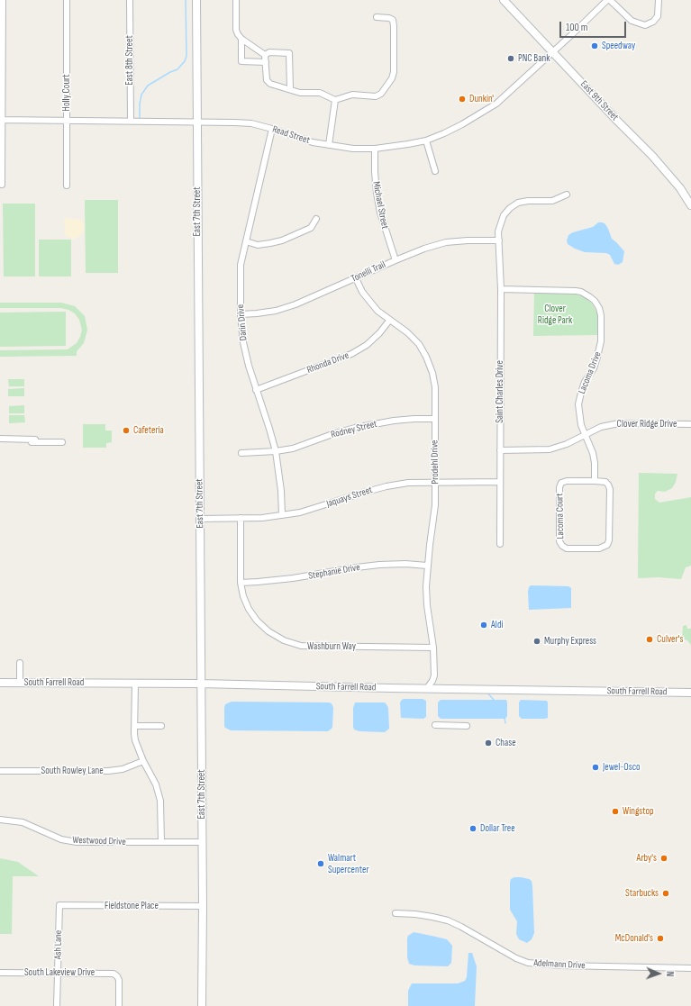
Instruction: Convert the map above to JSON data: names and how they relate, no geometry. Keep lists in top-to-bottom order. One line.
{"streets":{"street":["East 8th Street","Holly Court","East 9th Street","Read Street","Michael Street","East 7th Street","Tonelli Trail","Darin Drive","Rhonda Drive","Lacoma Drive","Saint Charles Drive","Clover Ridge Drive","Rodney Street","Prodehl Drive","Jaquays Street","Lacoma Court","Stephanie Drive","Washburn Way","South Farrell Road","South Rowley Lane","Westwood Drive","Fieldstone Place","Ash Lane","Adelmann Drive","South Lakeview Drive"]},"crossings":[["East 8th Street","Read Street"],["Holly Court","Read Street"],["East 9th Street","Read Street"],["Read Street","Michael Street"],["Read Street","East 7th Street"],["Read Street","Darin Drive"],["Michael Street","Tonelli Trail"],["East 7th Street","Jaquays Street"],["East 7th Street","South Farrell Road"],["East 7th Street","Westwood Drive"],["East 7th Street","Fieldstone Place"],["Tonelli Trail","Darin Drive"],["Tonelli Trail","Saint Charles Drive"],["Tonelli Trail","Prodehl Drive"],["Darin Drive","Rhonda Drive"],["Darin Drive","Rodney Street"],["Darin Drive","Jaquays Street"],["Rhonda Drive","Prodehl Drive"],["Lacoma Drive","Saint Charles Drive"],["Lacoma Drive","Clover Ridge Drive"],["Saint Charles Drive","Clover Ridge Drive"],["Saint Charles Drive","Jaquays Street"],["Rodney Street","Prodehl Drive"],["Prodehl Drive","Jaquays Street"],["Prodehl Drive","Stephanie Drive"],["Prodehl Drive","Washburn Way"],["Prodehl Drive","South Farrell Road"],["Jaquays Street","Washburn Way"],["Stephanie Drive","Washburn Way"],["Fieldstone Place","Ash Lane"],["Ash Lane","South Lakeview Drive"]],"parks":["Clover Ridge Park"],"places":["Speedway","PNC Bank","Dunkin'","Cafeteria","Aldi","Culver's","Murphy Express","Chase","Jewel-Osco","Wingstop","Dollar Tree","Arby's","Walmart Supercenter","Starbucks","McDonald's"],"scale_bar":"100 m","north":"right"}
